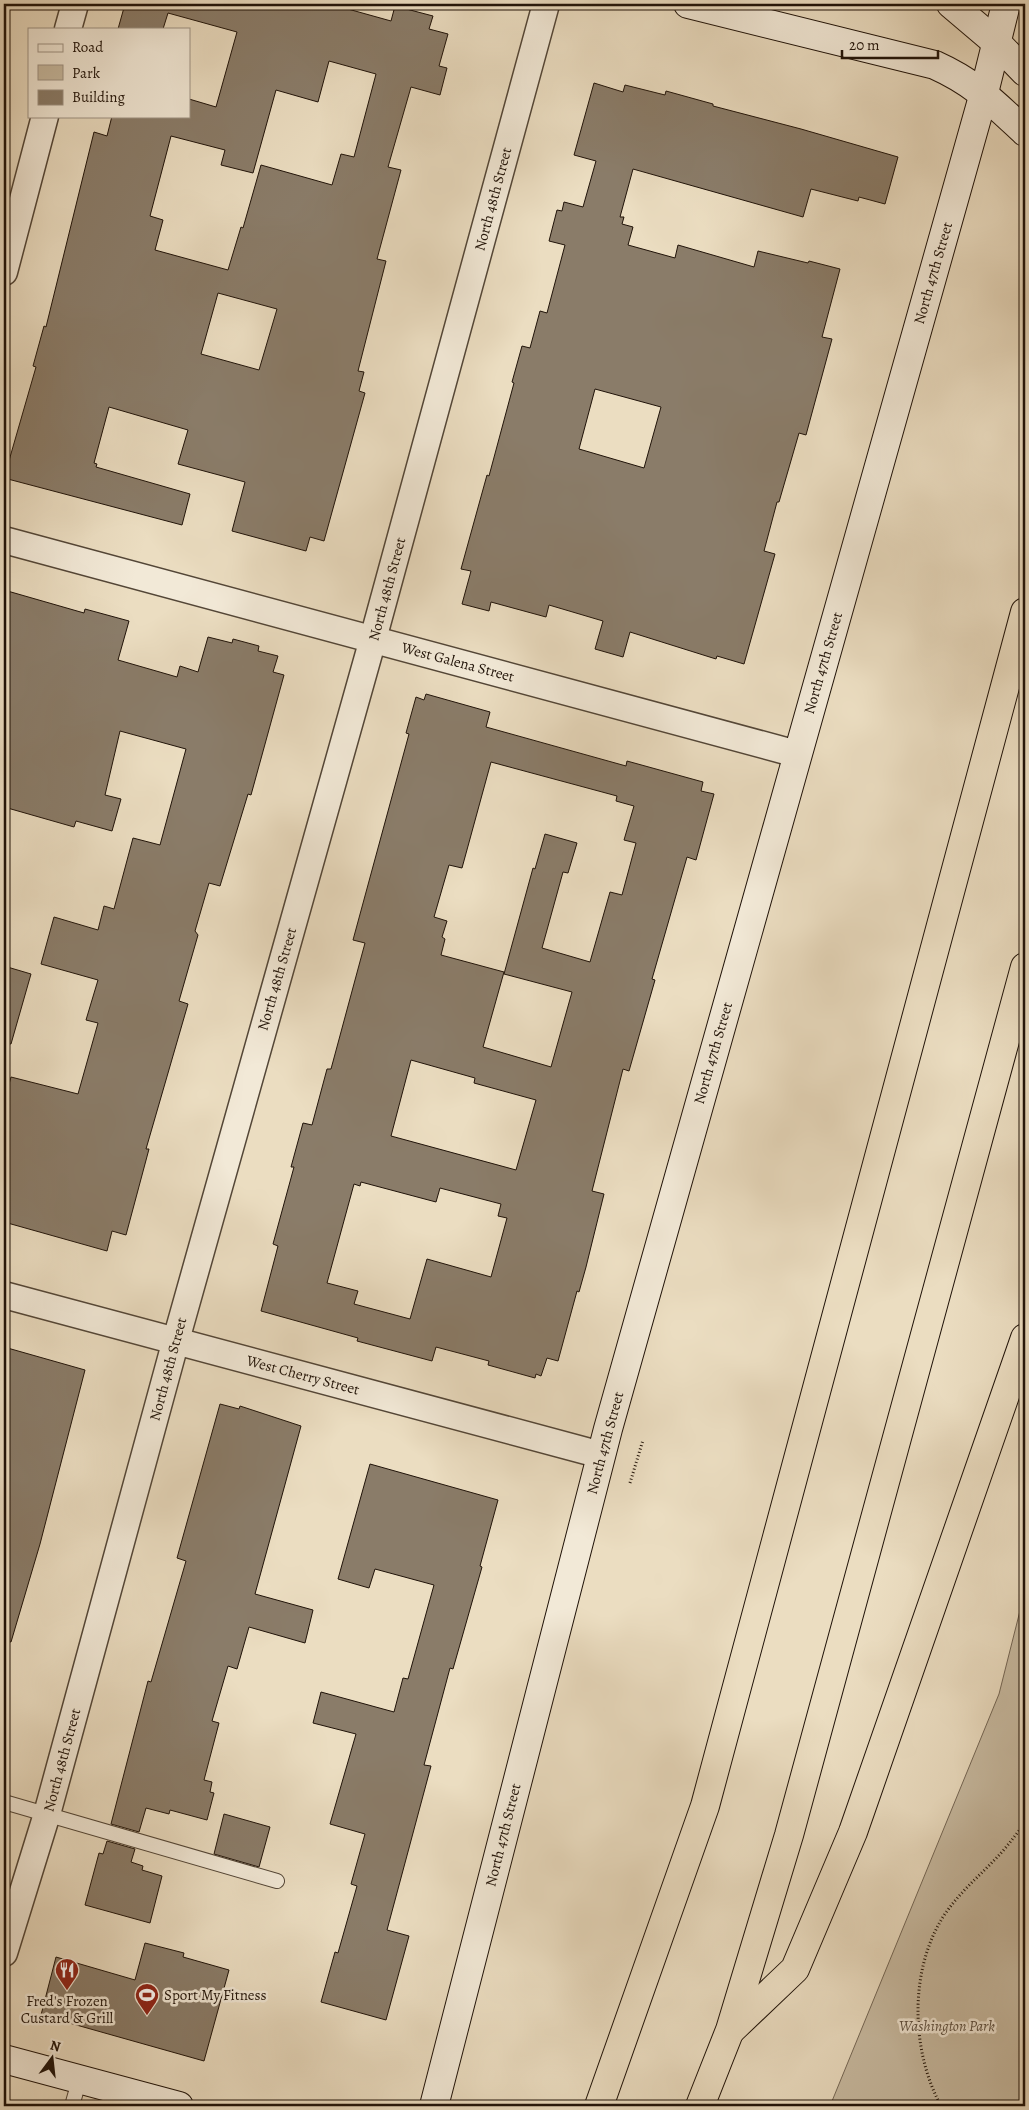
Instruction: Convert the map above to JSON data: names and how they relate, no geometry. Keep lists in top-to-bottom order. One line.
{"streets":{"street":["North 48th Street","North 47th Street","West Galena Street","West Cherry Street"]},"crossings":[["North 48th Street","West Galena Street"],["North 48th Street","West Cherry Street"],["North 47th Street","West Galena Street"],["North 47th Street","West Cherry Street"]],"parks":["Washington Park"],"places":{"restaurant":["Fred's Frozen Custard & Grill"],"sports":["Sport My Fitness"]},"legend":["Road","Park","Building"],"scale_bar":"20 m","north":"top"}
